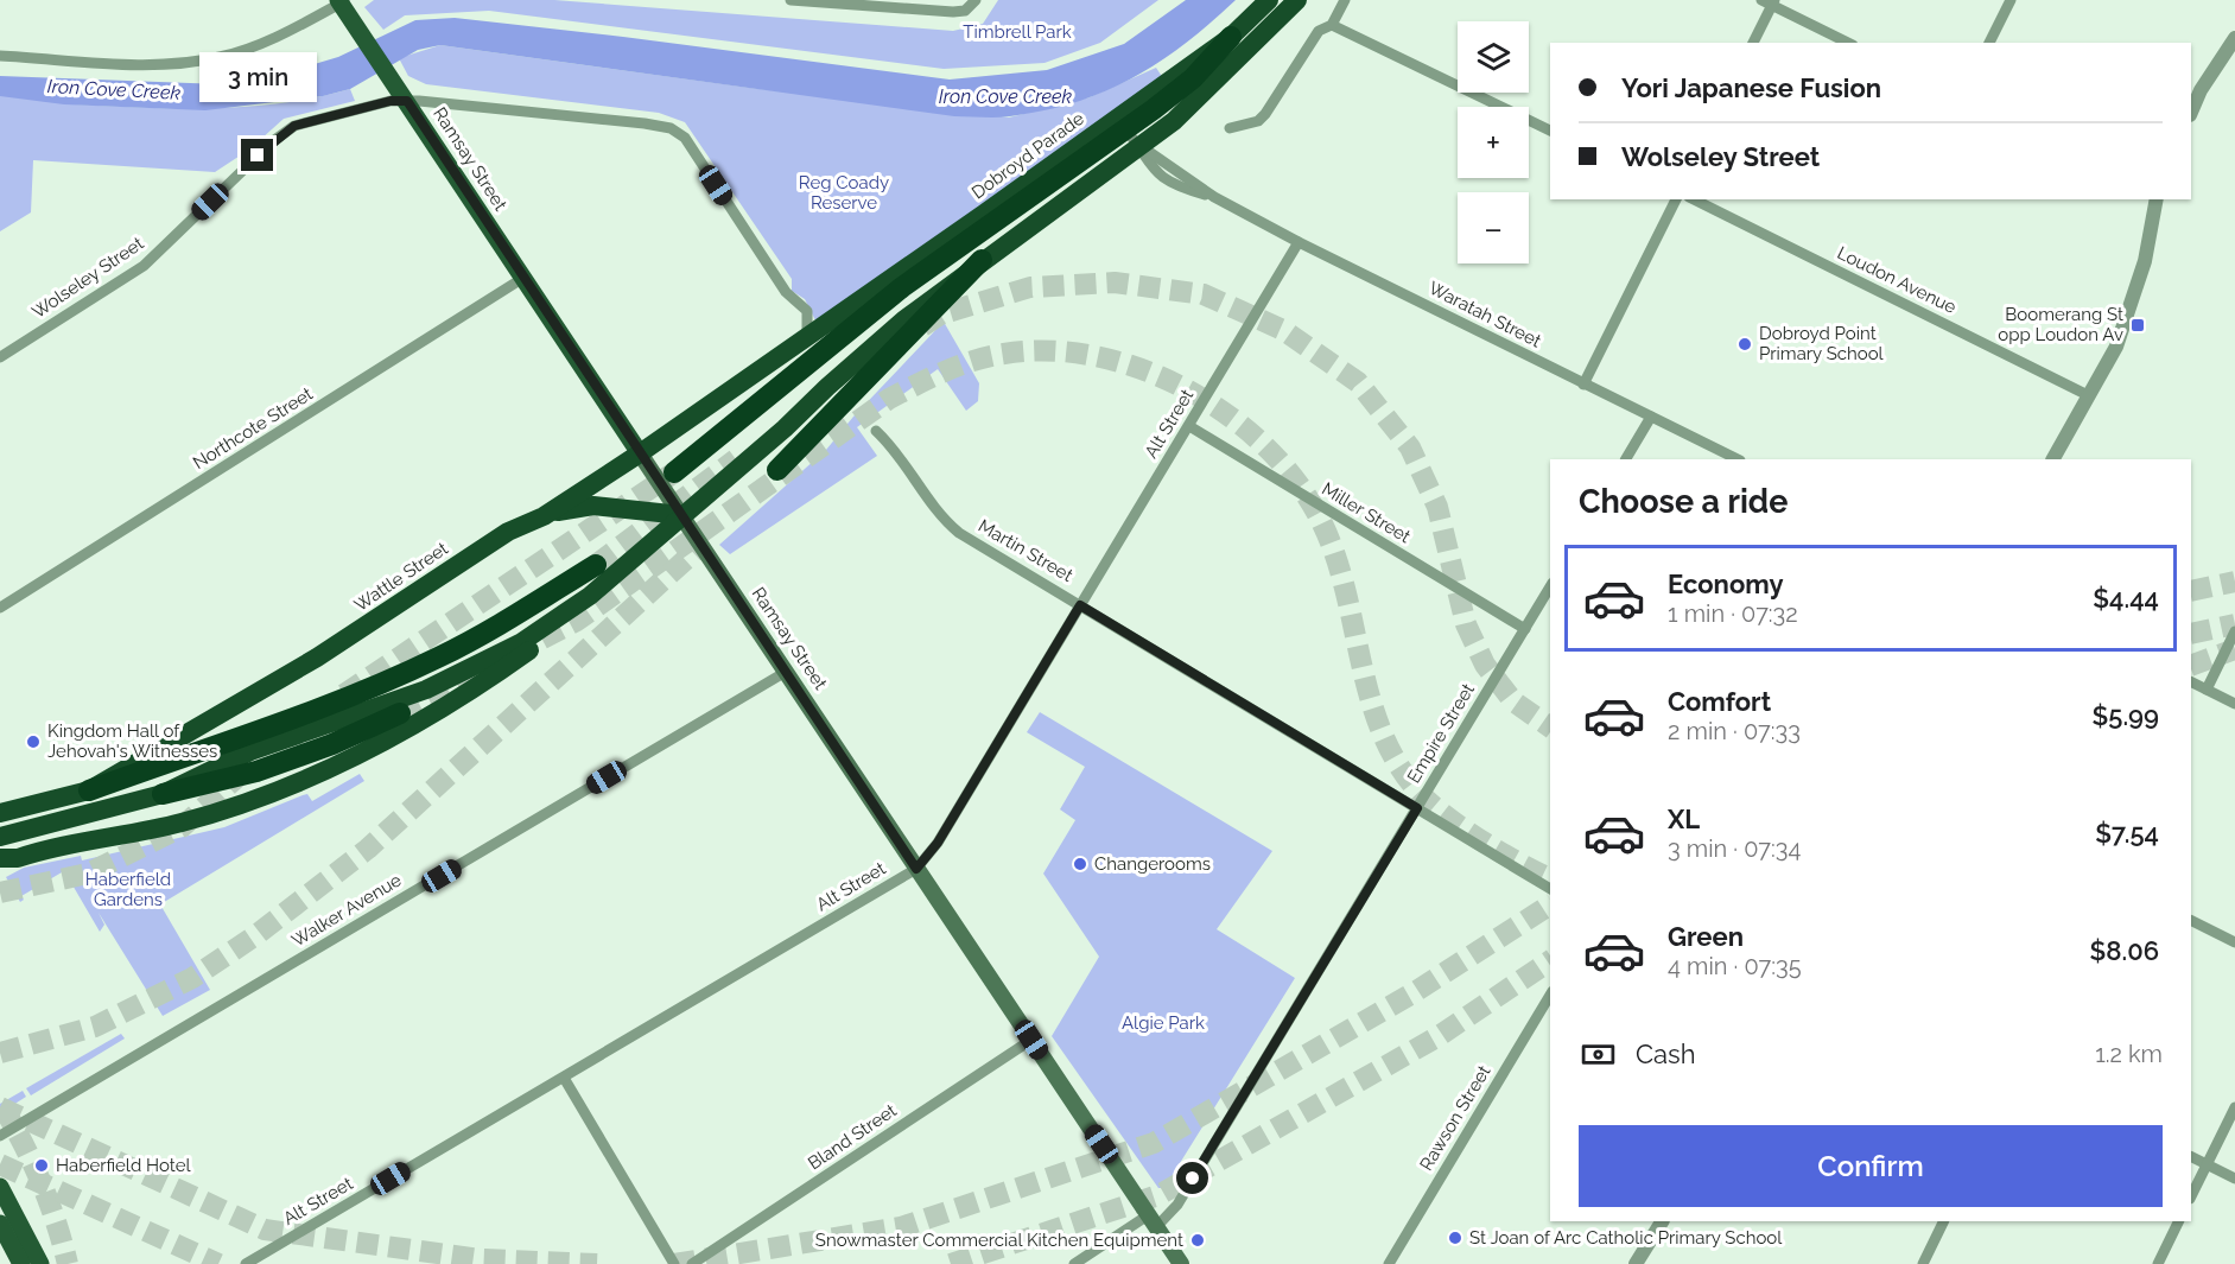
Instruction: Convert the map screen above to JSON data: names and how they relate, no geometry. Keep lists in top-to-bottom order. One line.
{"streets":{"highway":["Dobroyd Parade","Wattle Street"],"main road":["Ramsay Street"],"street":["Wolseley Street","Loudon Avenue","Waratah Street","Alt Street","Northcote Street","Miller Street","Martin Street","Empire Street","Walker Avenue","Rawson Street","Bland Street"]},"crossings":[["Dobroyd Parade","Waratah Street"],["Dobroyd Parade","Wattle Street"],["Ramsay Street","Wolseley Street"],["Ramsay Street","Alt Street"],["Ramsay Street","Northcote Street"],["Ramsay Street","Wattle Street"],["Ramsay Street","Empire Street"],["Ramsay Street","Walker Avenue"],["Ramsay Street","Bland Street"],["Waratah Street","Alt Street"],["Alt Street","Miller Street"],["Alt Street","Martin Street"],["Miller Street","Empire Street"],["Martin Street","Empire Street"]],"water":["Iron Cove Creek"],"parks":["Timbrell Park","Reg Coady Reserve","Haberfield Gardens","Algie Park"],"places":{"transit":["Boomerang St opp Loudon Av"],"other":["Dobroyd Point Primary School","Kingdom Hall of Jehovah's Witnesses","Changerooms","Haberfield Hotel","St Joan of Arc Catholic Primary School","Snowmaster Commercial Kitchen Equipment"]},"page":{"map_buttons":["+","−"],"banner":["Yori Japanese Fusion","Wolseley Street"],"bubble":"3 min","heading":"Choose a ride","list":[{"name":"Economy","note":"1 min · 07:32","value":"$4.44"},{"name":"Comfort","note":"2 min · 07:33","value":"$5.99"},{"name":"XL","note":"3 min · 07:34","value":"$7.54"},{"name":"Green","note":"4 min · 07:35","value":"$8.06"}],"pay":["Cash","1.2 km"],"buttons":"Confirm"}}
